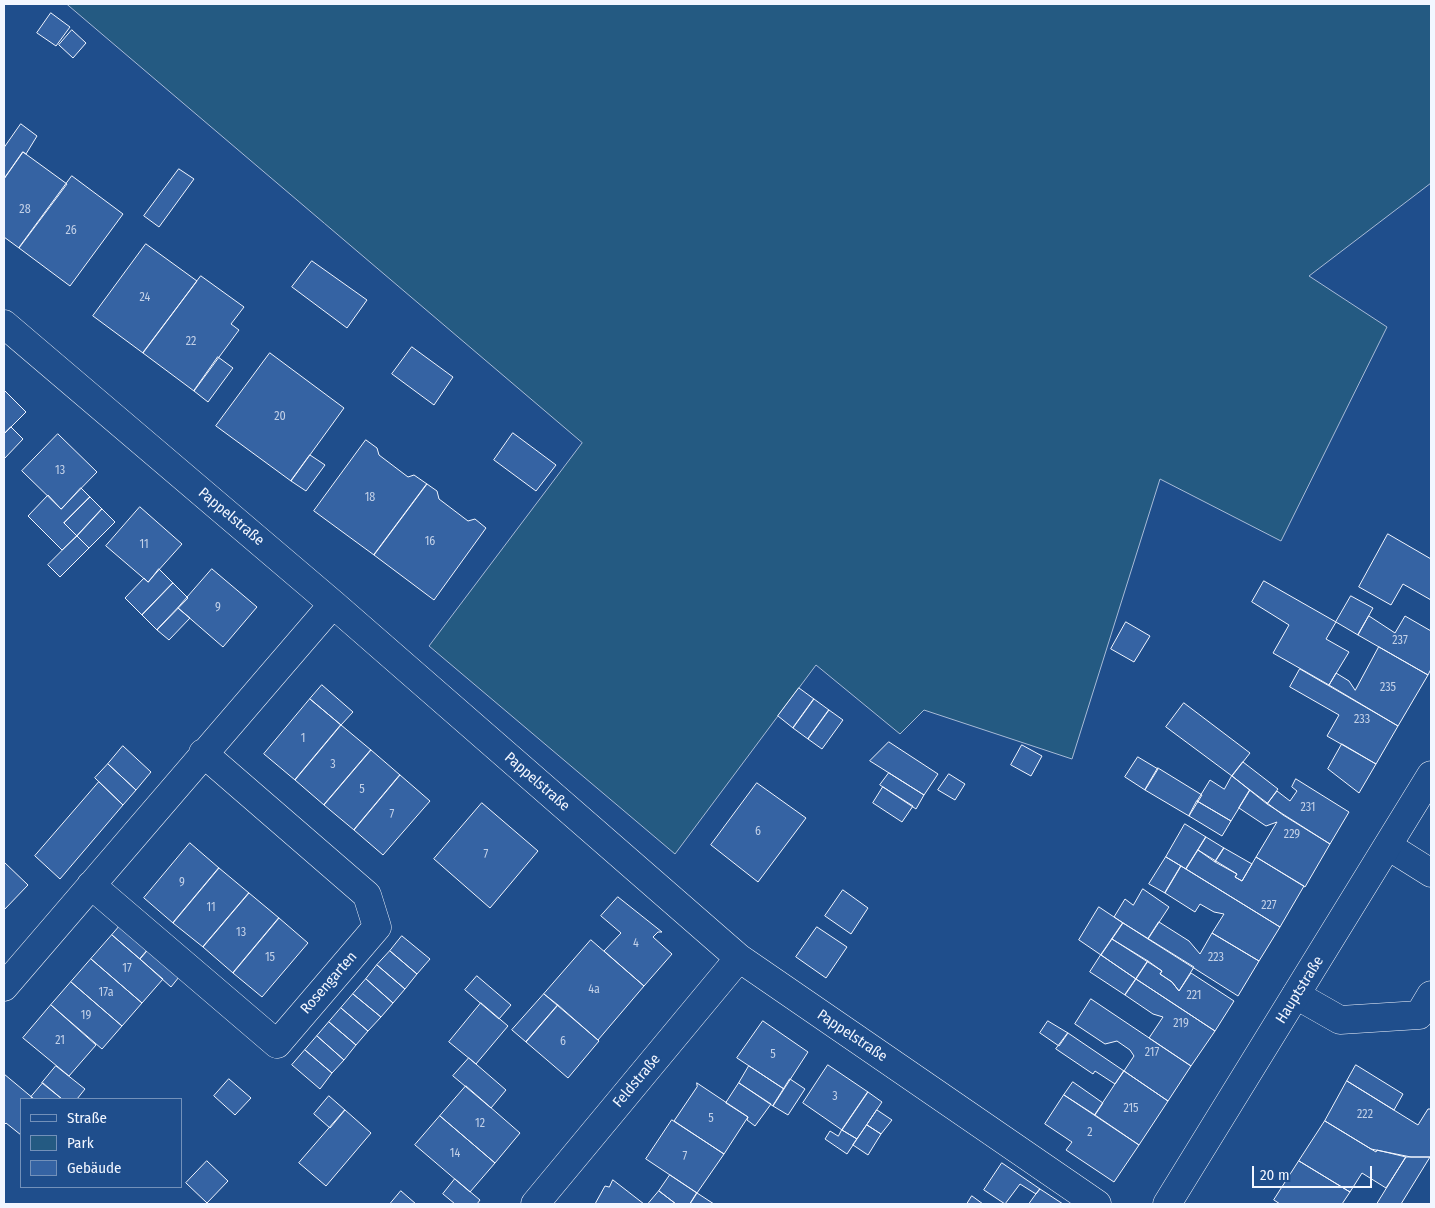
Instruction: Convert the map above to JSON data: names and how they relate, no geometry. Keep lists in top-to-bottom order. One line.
{"streets":{"street":["Pappelstraße","Rosengarten","Hauptstraße","Feldstraße"]},"crossings":[["Pappelstraße","Feldstraße"]],"house_numbers":["28","26","24","22","20","13","18","16","11","9","237","235","233","1","3","5","231","7","6","229","7","9","227","11","13","4","15","223","17","4a","17a","221","19","219","21","6","217","5","3","215","222","5","12","2","14","7"],"legend":["Straße","Park","Gebäude"],"scale_bar":"20 m"}
